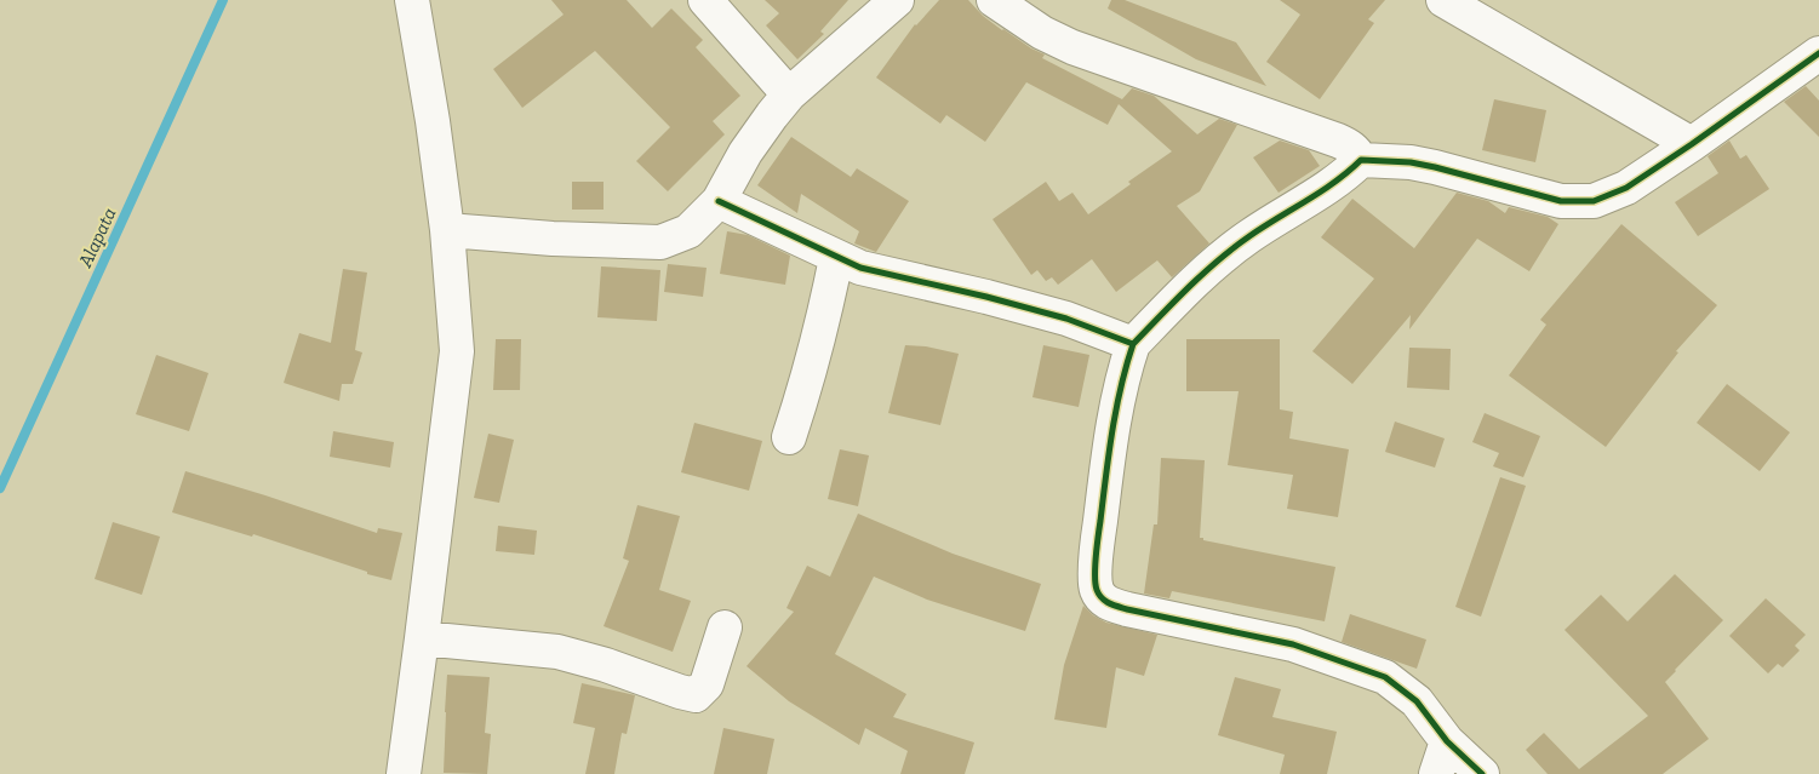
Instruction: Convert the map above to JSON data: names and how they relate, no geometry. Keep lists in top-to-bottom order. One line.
{"water":["Alapata"]}
